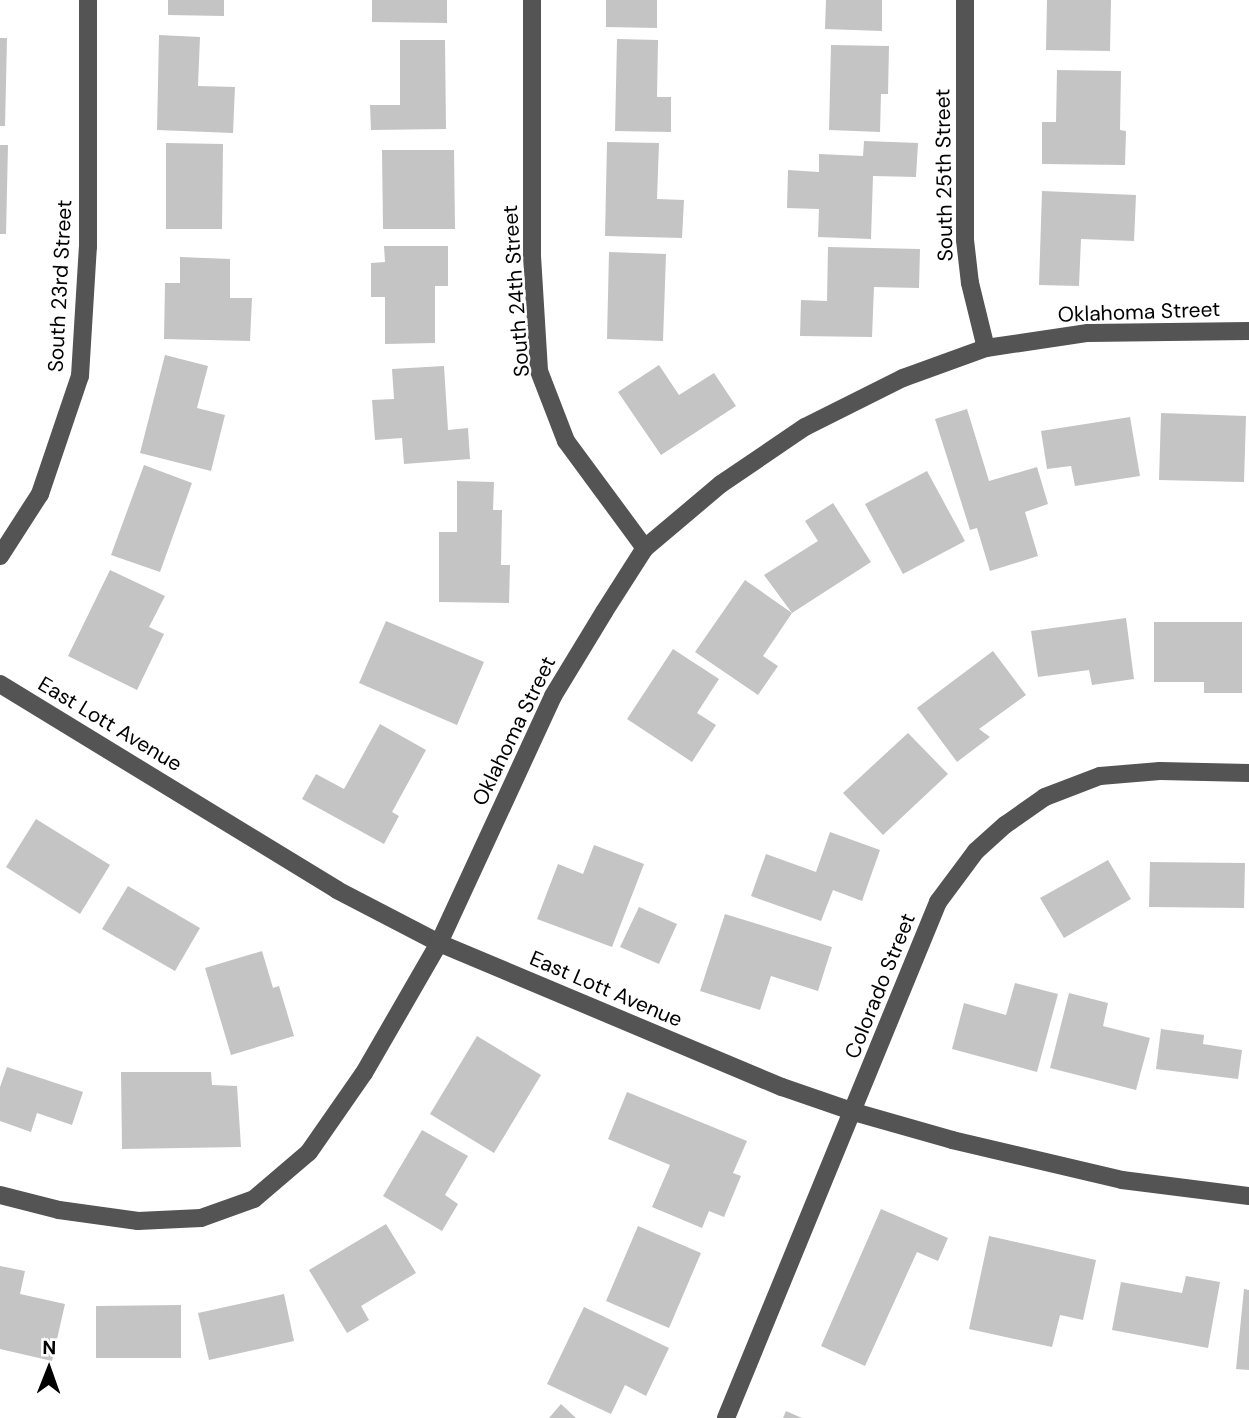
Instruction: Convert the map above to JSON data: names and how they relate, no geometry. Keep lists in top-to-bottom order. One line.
{"streets":{"street":["South 25th Street","South 23rd Street","South 24th Street","Oklahoma Street","East Lott Avenue","Colorado Street"]},"crossings":[["South 25th Street","Oklahoma Street"],["South 24th Street","Oklahoma Street"],["Oklahoma Street","East Lott Avenue"],["East Lott Avenue","Colorado Street"]],"north":"top"}
